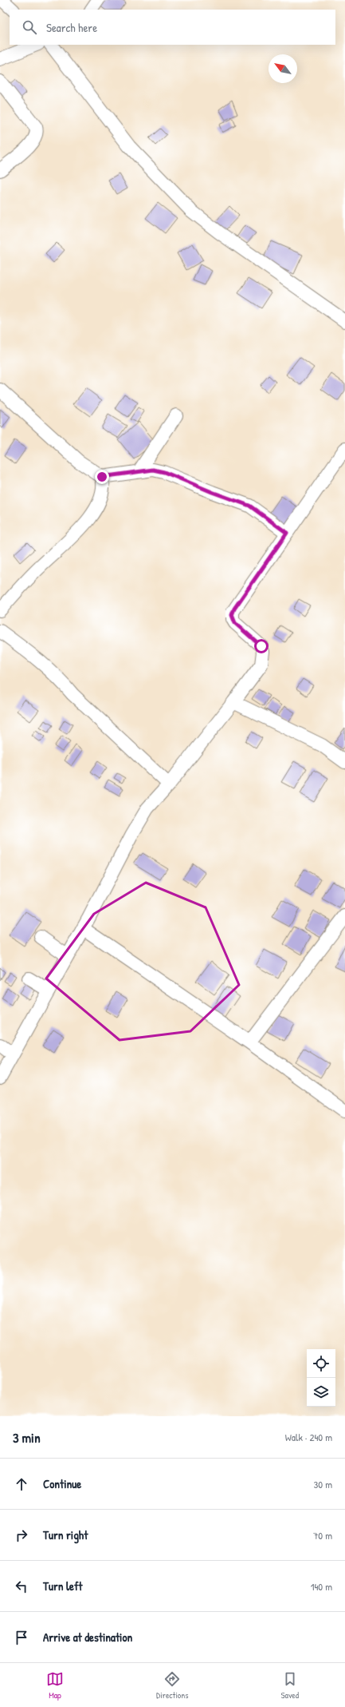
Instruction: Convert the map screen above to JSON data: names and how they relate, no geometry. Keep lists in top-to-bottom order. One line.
{"north":"top left","page":{"search":"Search here","heading":["3 min","Walk · 240 m"],"list":[["Continue","30 m"],["Turn right","70 m"],["Turn left","140 m"],"Arrive at destination"],"nav":["Map","Directions","Saved"]}}
